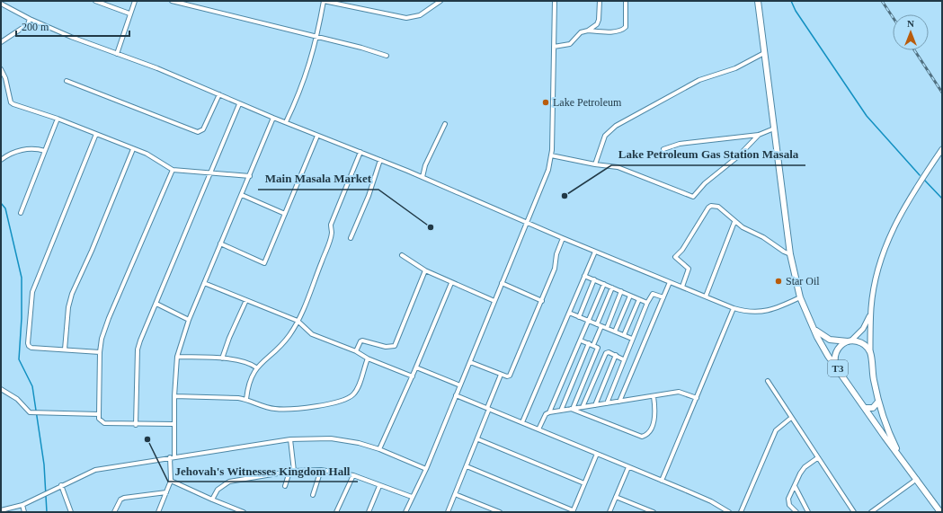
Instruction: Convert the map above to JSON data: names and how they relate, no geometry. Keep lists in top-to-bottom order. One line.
{"streets":{"highway":["T3"]},"places":["Lake Petroleum","Lake Petroleum Gas Station Masala","Main Masala Market","Star Oil","Jehovah's Witnesses Kingdom Hall"],"scale_bar":"200 m","north":"top"}
